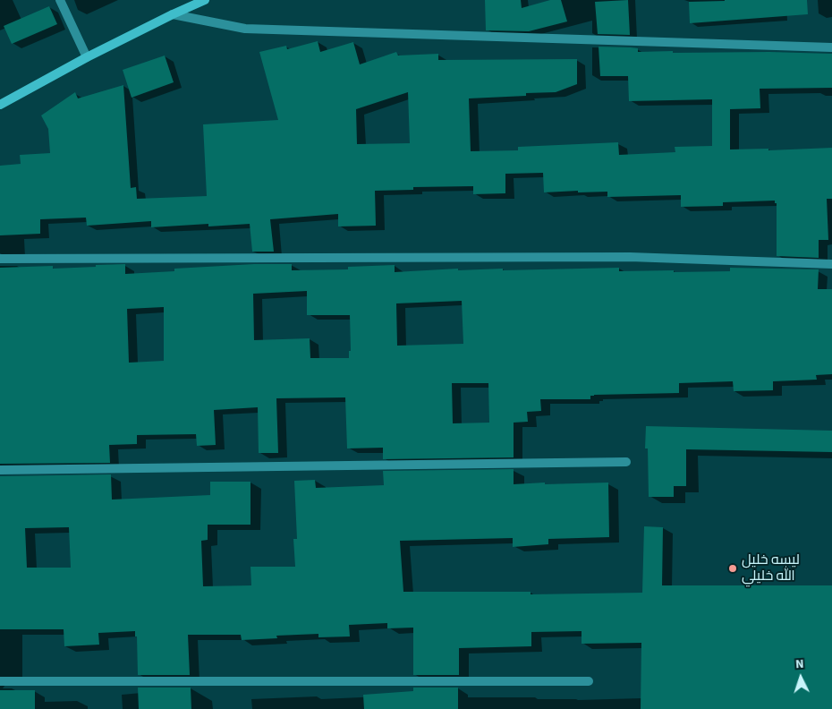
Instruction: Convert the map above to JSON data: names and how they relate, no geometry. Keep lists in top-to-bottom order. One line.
{"places":["ليسه خليل الله خليلي"],"north":"top"}
